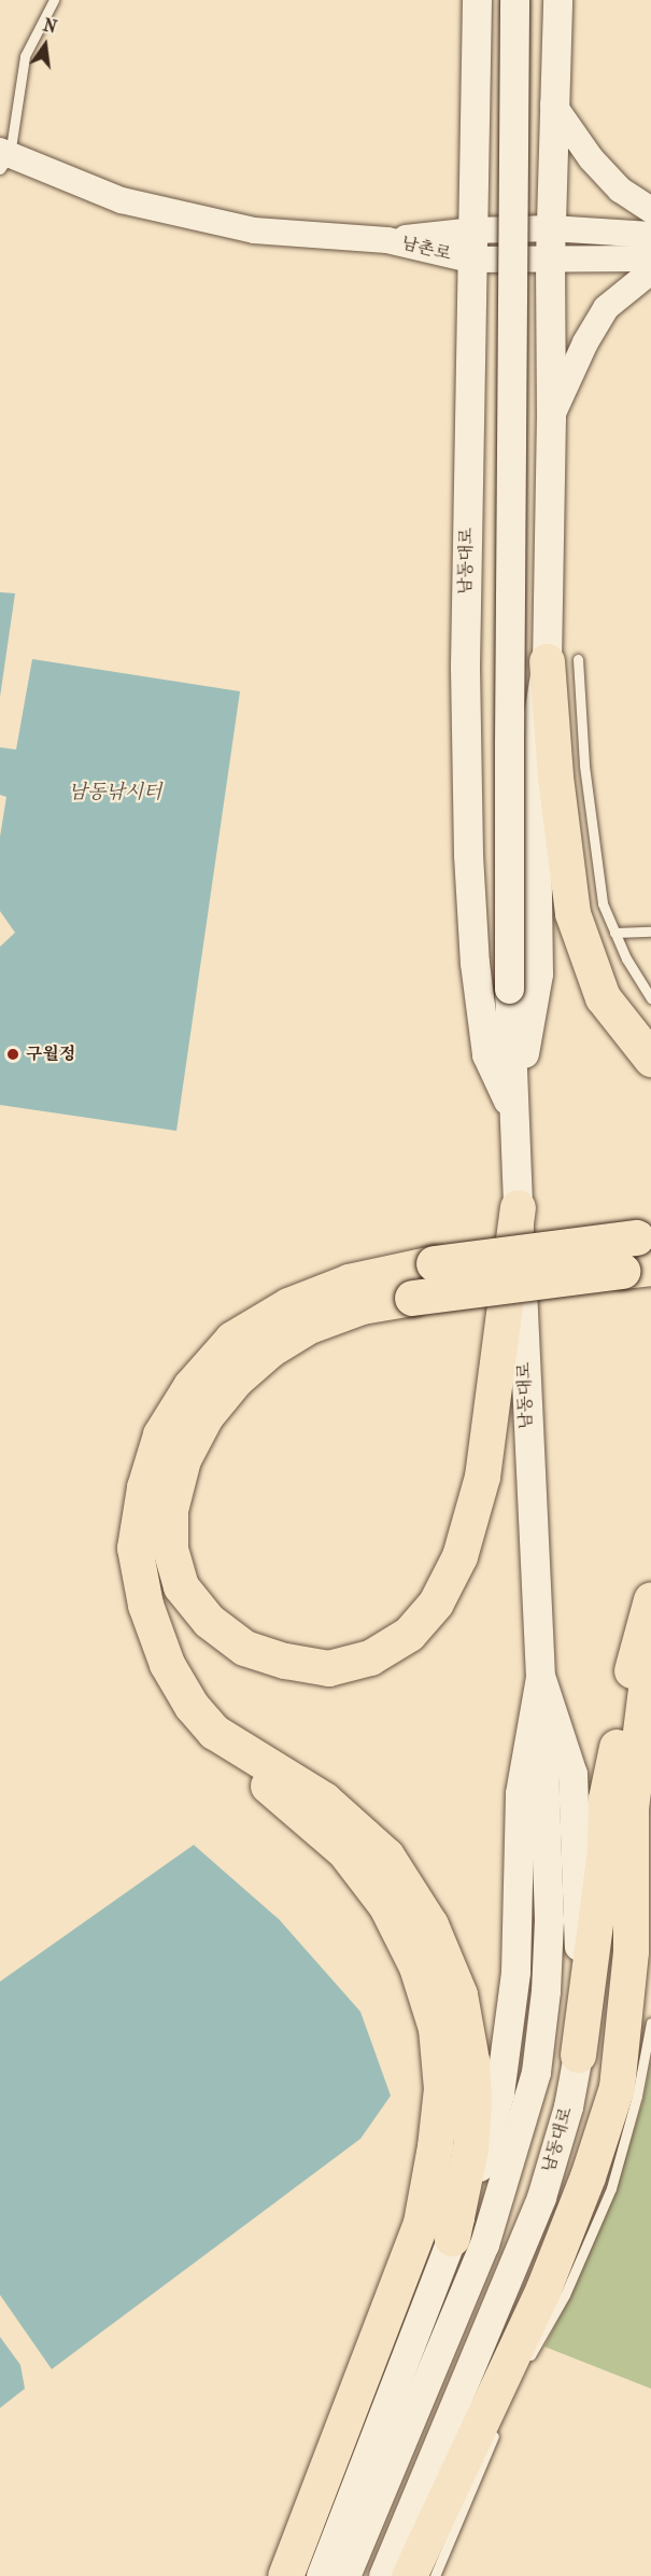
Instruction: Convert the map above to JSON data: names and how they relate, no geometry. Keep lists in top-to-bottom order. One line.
{"streets":{"main road":["남동대로"],"street":["남촌로"]},"crossings":[["남촌로","남동대로"]],"water":["남동낚시터"],"places":["구월정"],"north":"top"}
